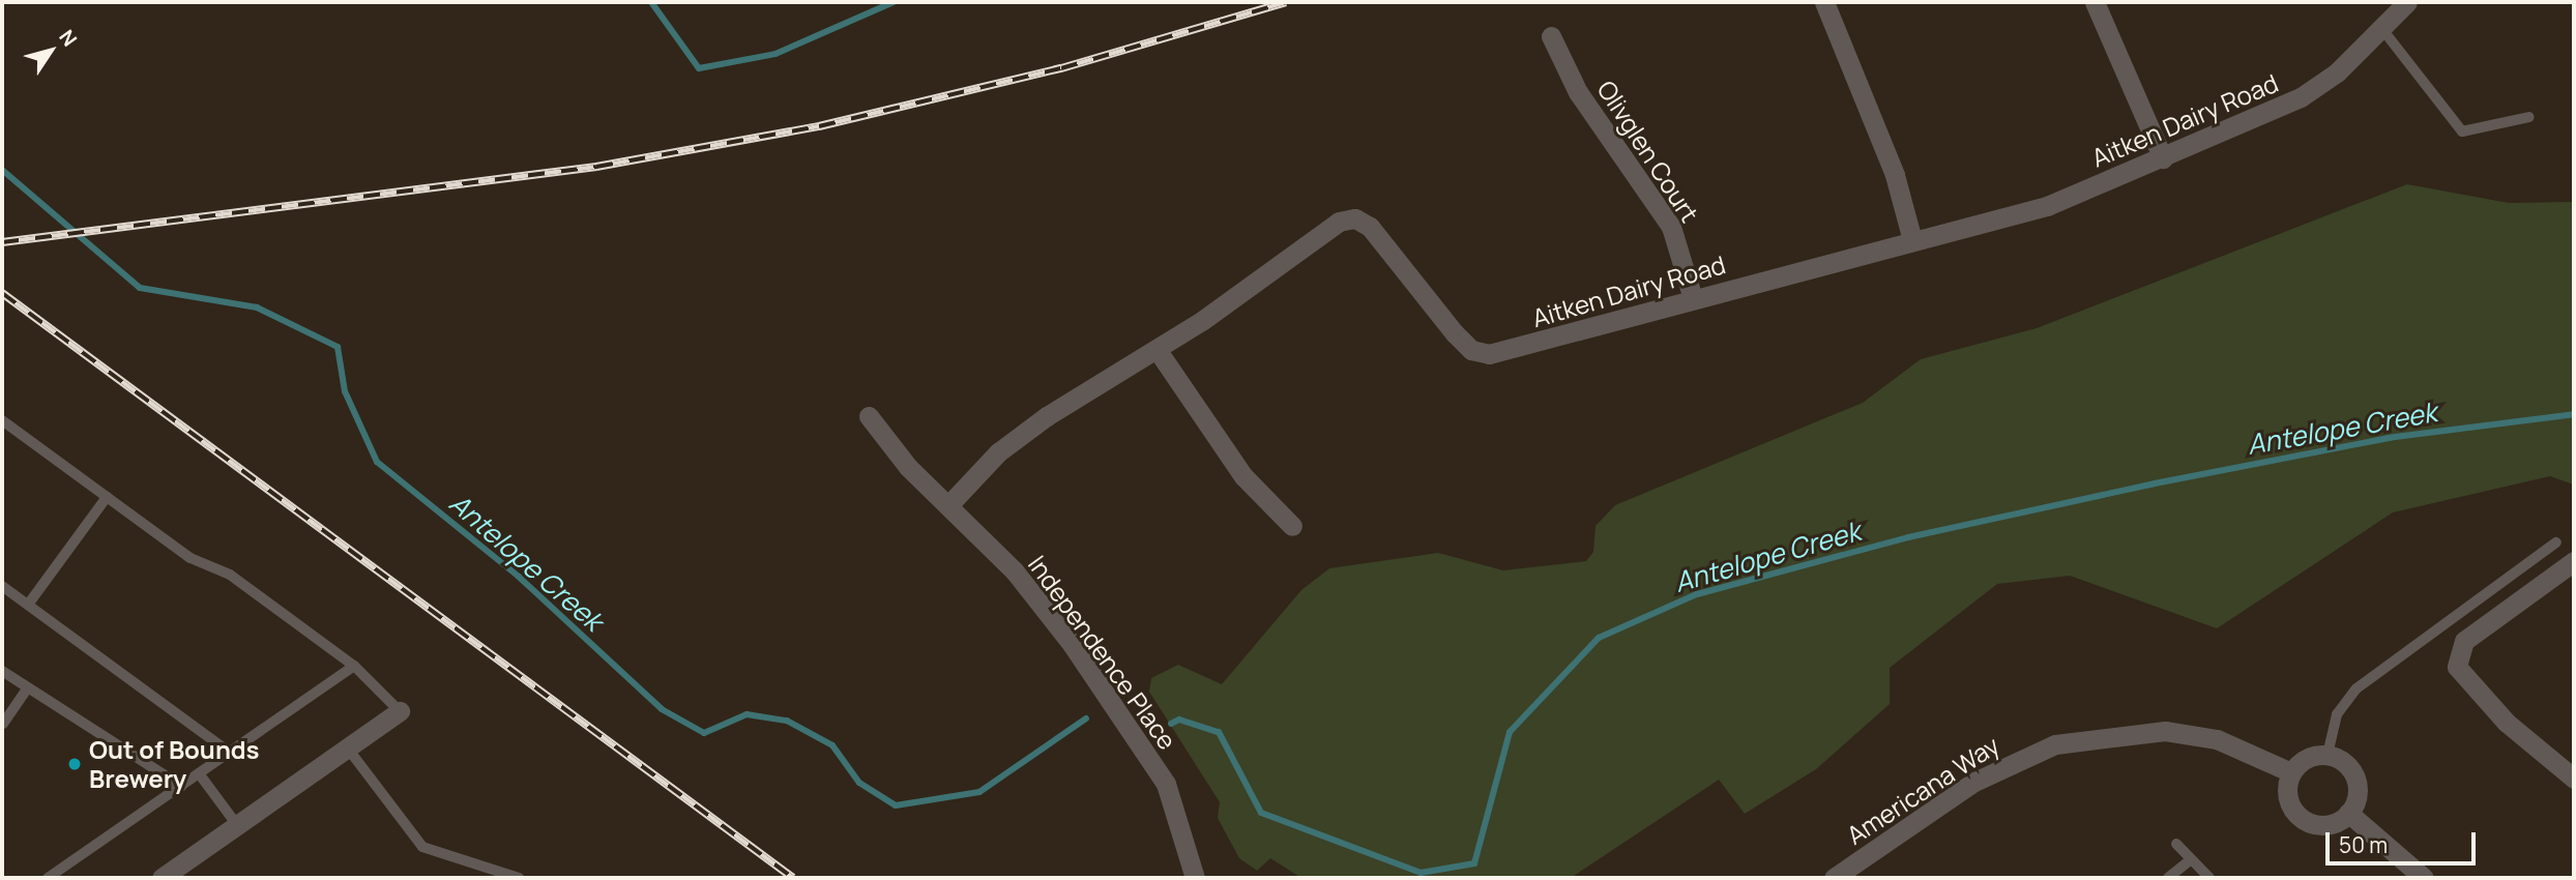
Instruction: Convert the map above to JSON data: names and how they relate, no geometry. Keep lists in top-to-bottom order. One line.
{"streets":{"street":["Aitken Dairy Road","Olivglen Court","Independence Place","Americana Way"]},"crossings":[["Aitken Dairy Road","Olivglen Court"],["Aitken Dairy Road","Independence Place"]],"water":["Antelope Creek"],"places":["Out of Bounds Brewery"],"scale_bar":"50 m","north":"top right"}
